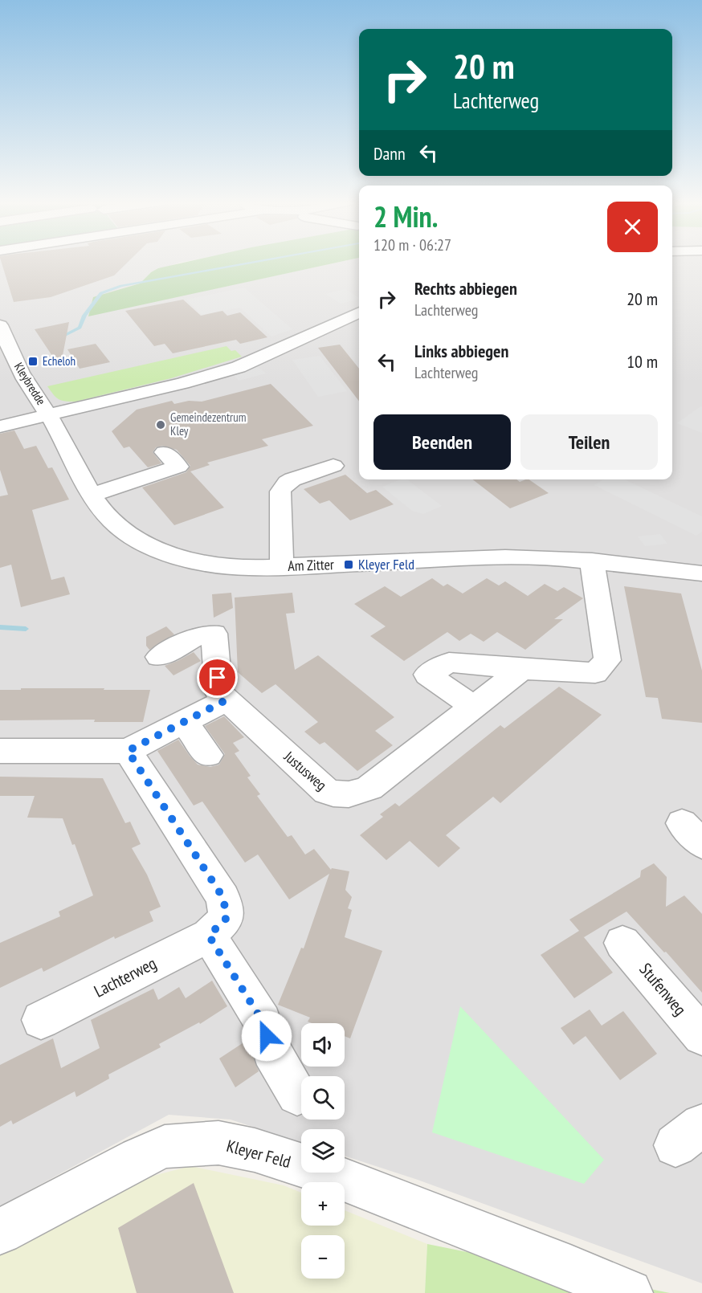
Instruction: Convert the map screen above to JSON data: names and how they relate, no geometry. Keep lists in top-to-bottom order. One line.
{"streets":{"street":["Kleybredde","Am Zitter","Justusweg","Lachterweg","Stufenweg","Kleyer Feld"]},"crossings":[["Kleybredde","Am Zitter"]],"places":{"transit":["Echeloh","Kleyer Feld"],"other":["Gemeindezentrum Kley"]},"page":{"turn":["20 m","Lachterweg"],"then":"Dann","heading":["2 Min.","120 m · 06:27"],"list":[{"name":"Rechts abbiegen","note":"Lachterweg","value":"20 m"},{"name":"Links abbiegen","note":"Lachterweg","value":"10 m"}],"buttons":["Beenden","Teilen"],"map_buttons":["+","−"]}}
